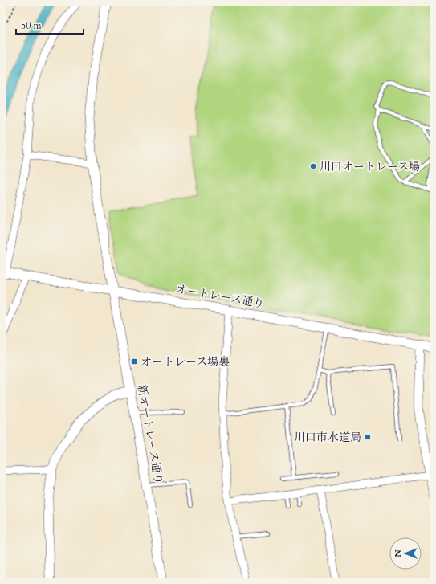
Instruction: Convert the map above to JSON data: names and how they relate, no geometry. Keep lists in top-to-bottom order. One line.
{"streets":{"street":["オートレース通り","新オートレース通り"]},"crossings":[["オートレース通り","新オートレース通り"]],"places":{"other":["川口オートレース場","川口市水道局"],"transit":["オートレース場裏"]},"scale_bar":"50 m","north":"left"}
